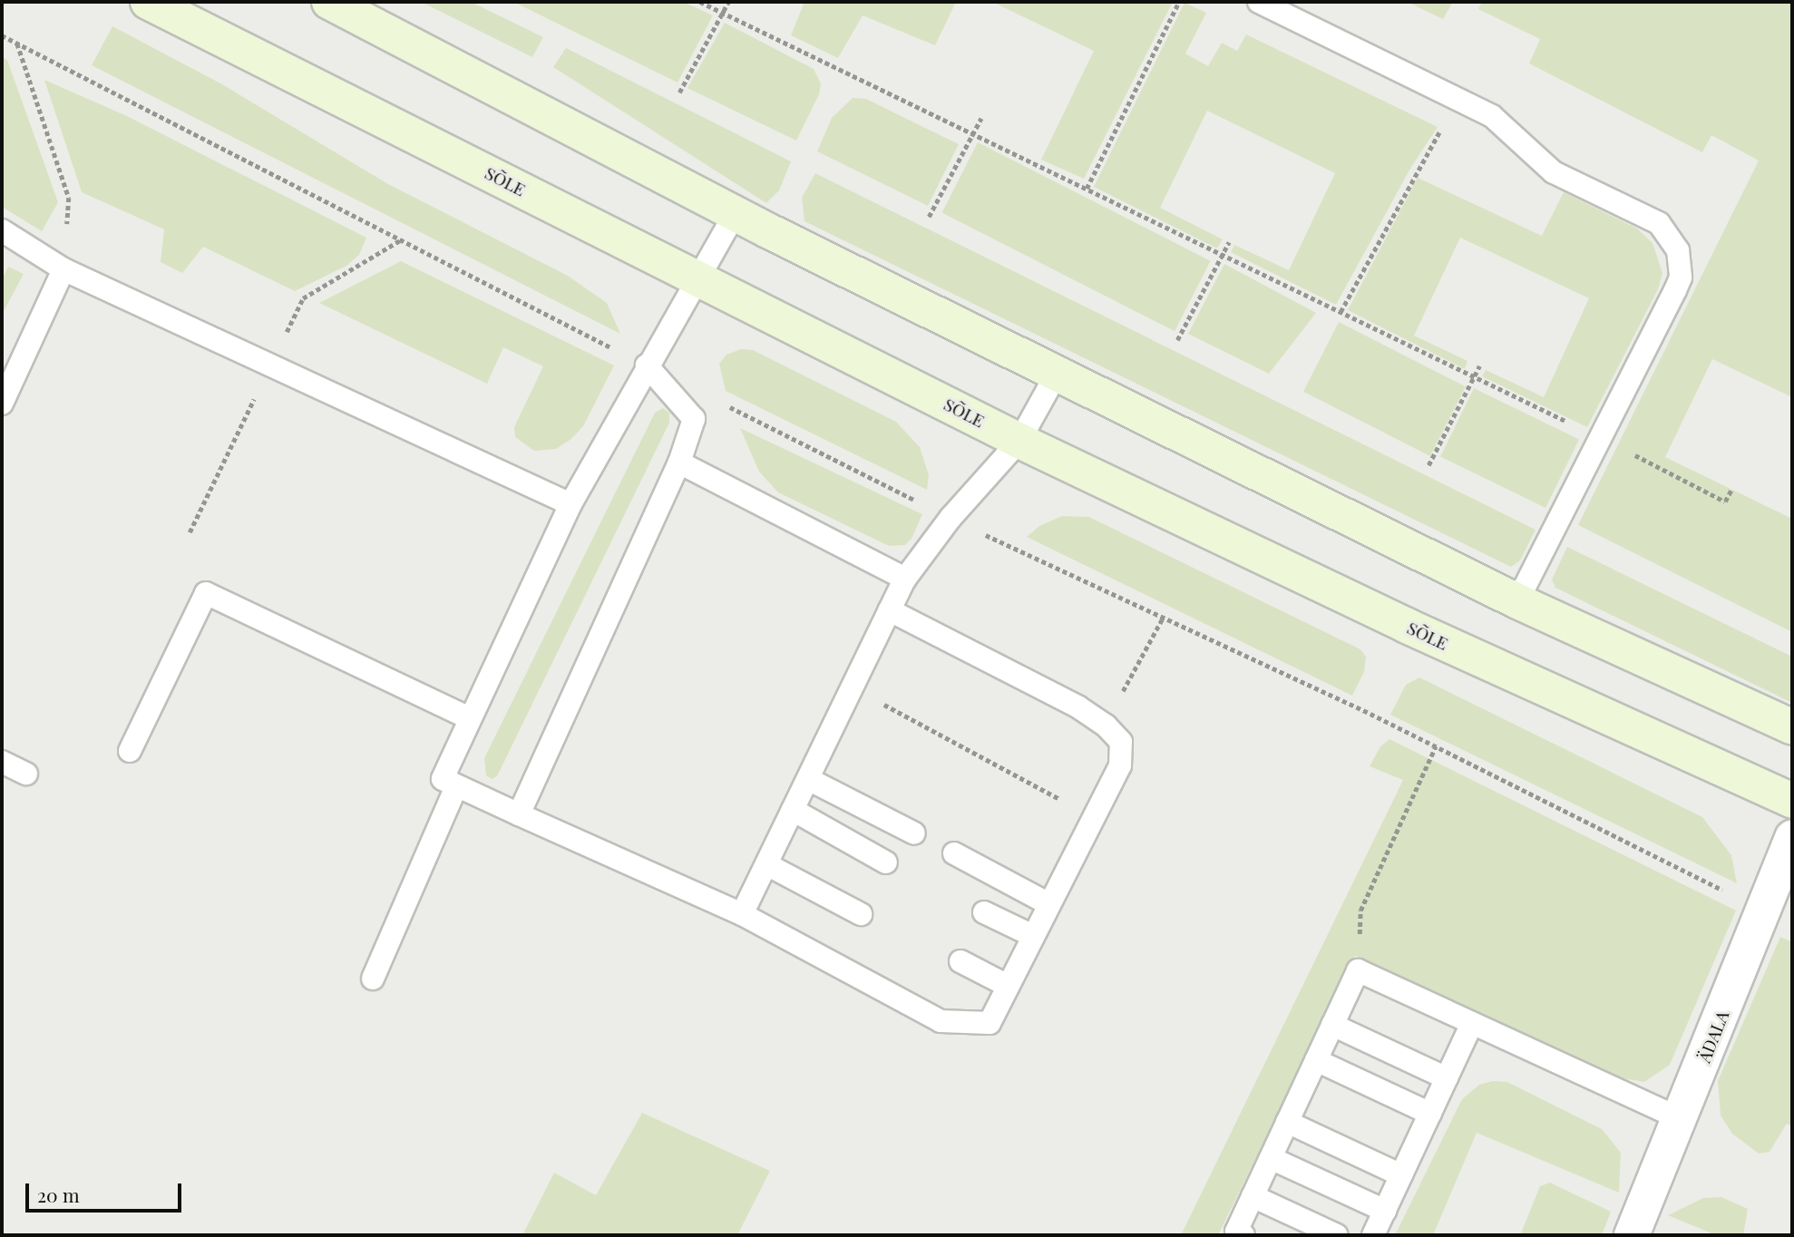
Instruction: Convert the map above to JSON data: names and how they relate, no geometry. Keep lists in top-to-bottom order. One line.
{"streets":{"main road":["SÕLE"],"street":["ÄDALA"]},"scale_bar":"20 m"}
